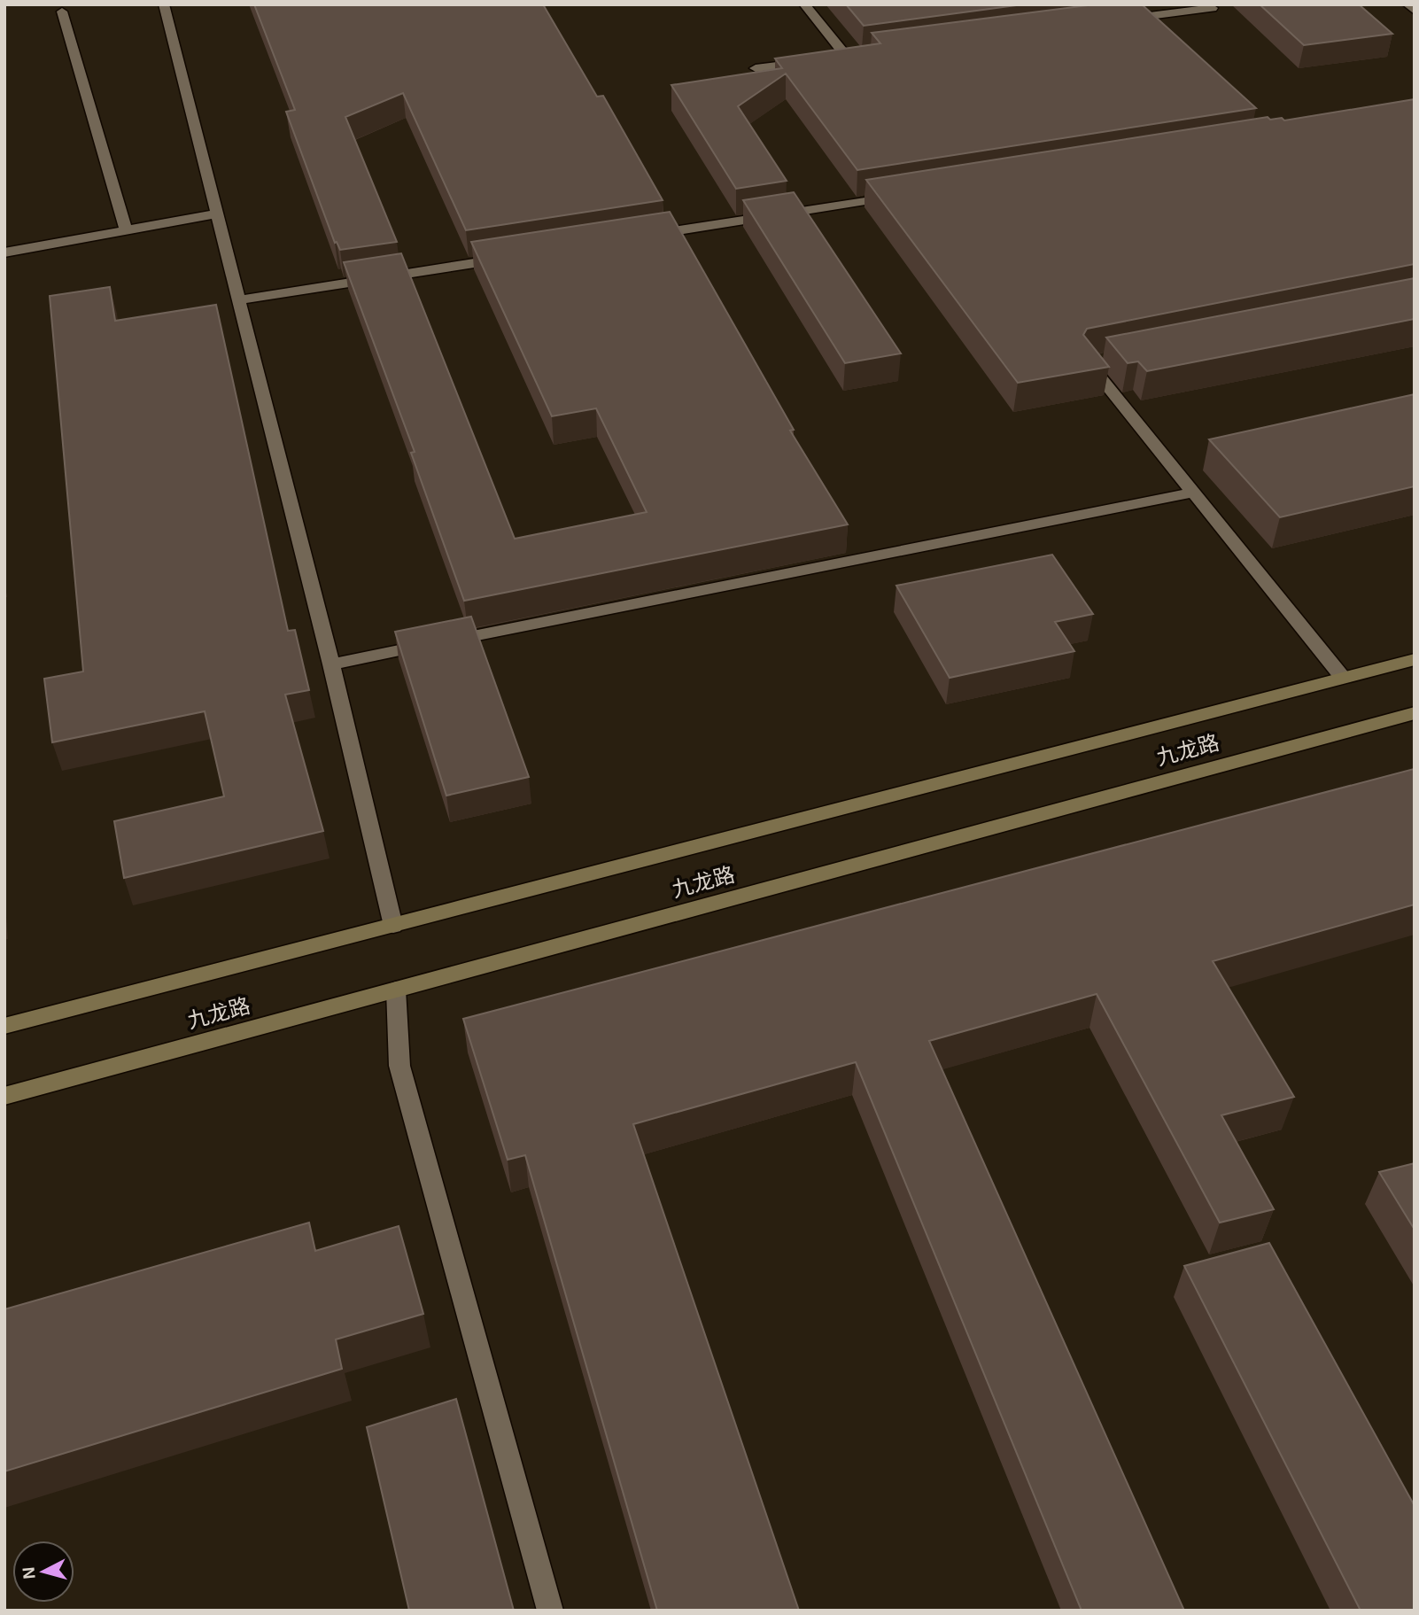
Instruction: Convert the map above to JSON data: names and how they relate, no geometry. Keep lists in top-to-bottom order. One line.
{"streets":{"main road":["九龙路"]},"north":"left"}
